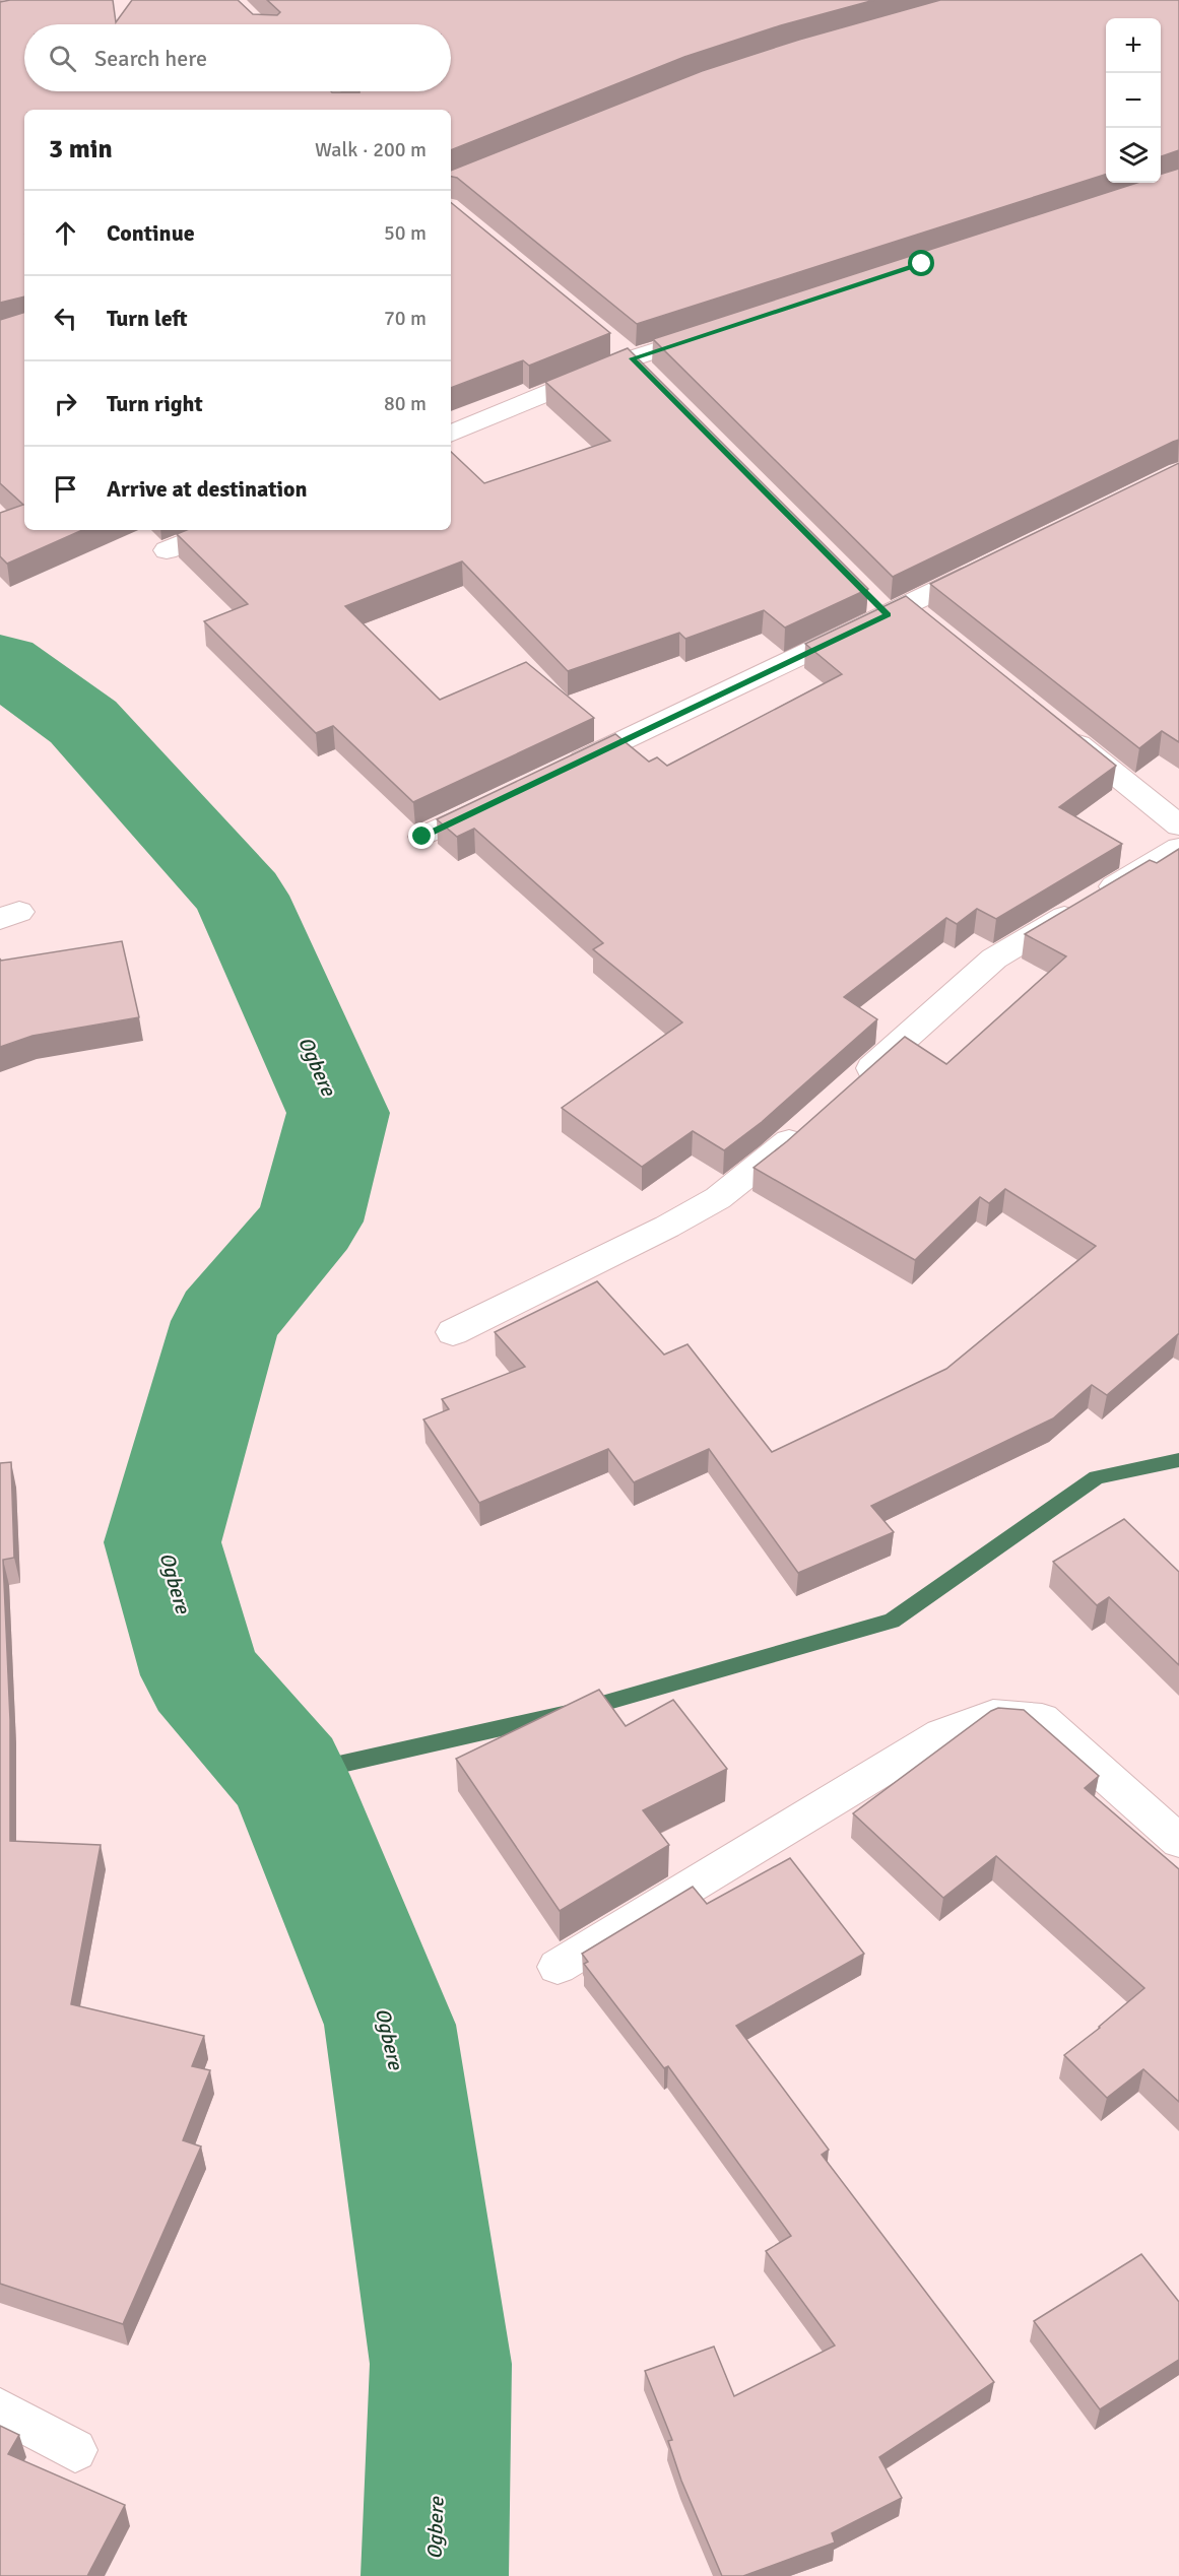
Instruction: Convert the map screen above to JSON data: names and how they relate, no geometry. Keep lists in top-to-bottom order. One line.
{"water":["Ogbere"],"page":{"map_buttons":["+","−"],"search":"Search here","heading":["3 min","Walk · 200 m"],"list":[["Continue","50 m"],["Turn left","70 m"],["Turn right","80 m"],"Arrive at destination"]}}
